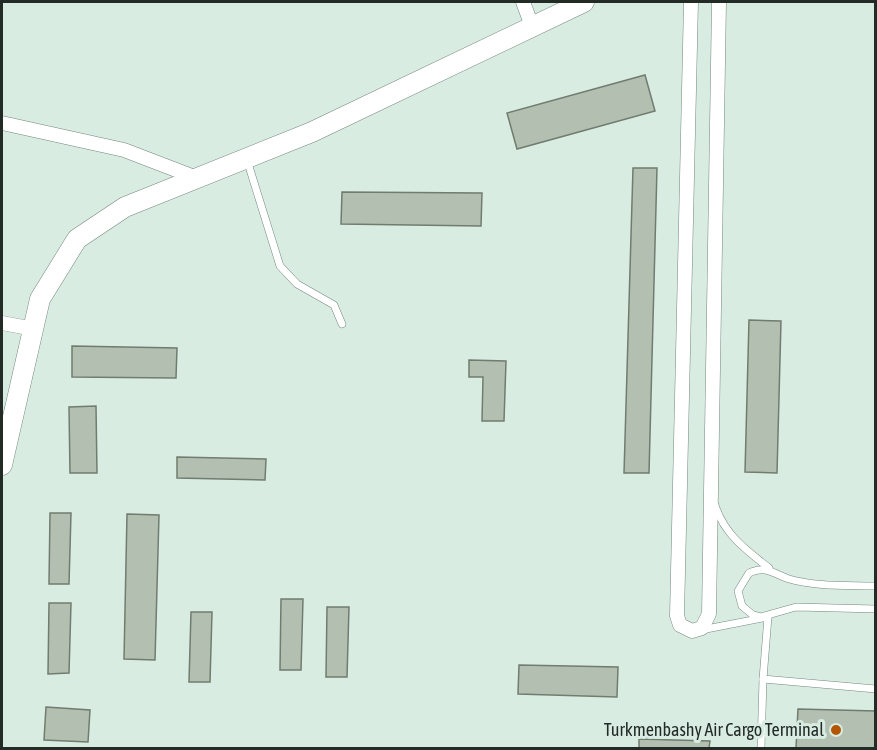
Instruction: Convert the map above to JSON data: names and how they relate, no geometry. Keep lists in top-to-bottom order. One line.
{"places":["Turkmenbashy Air Cargo Terminal"]}
